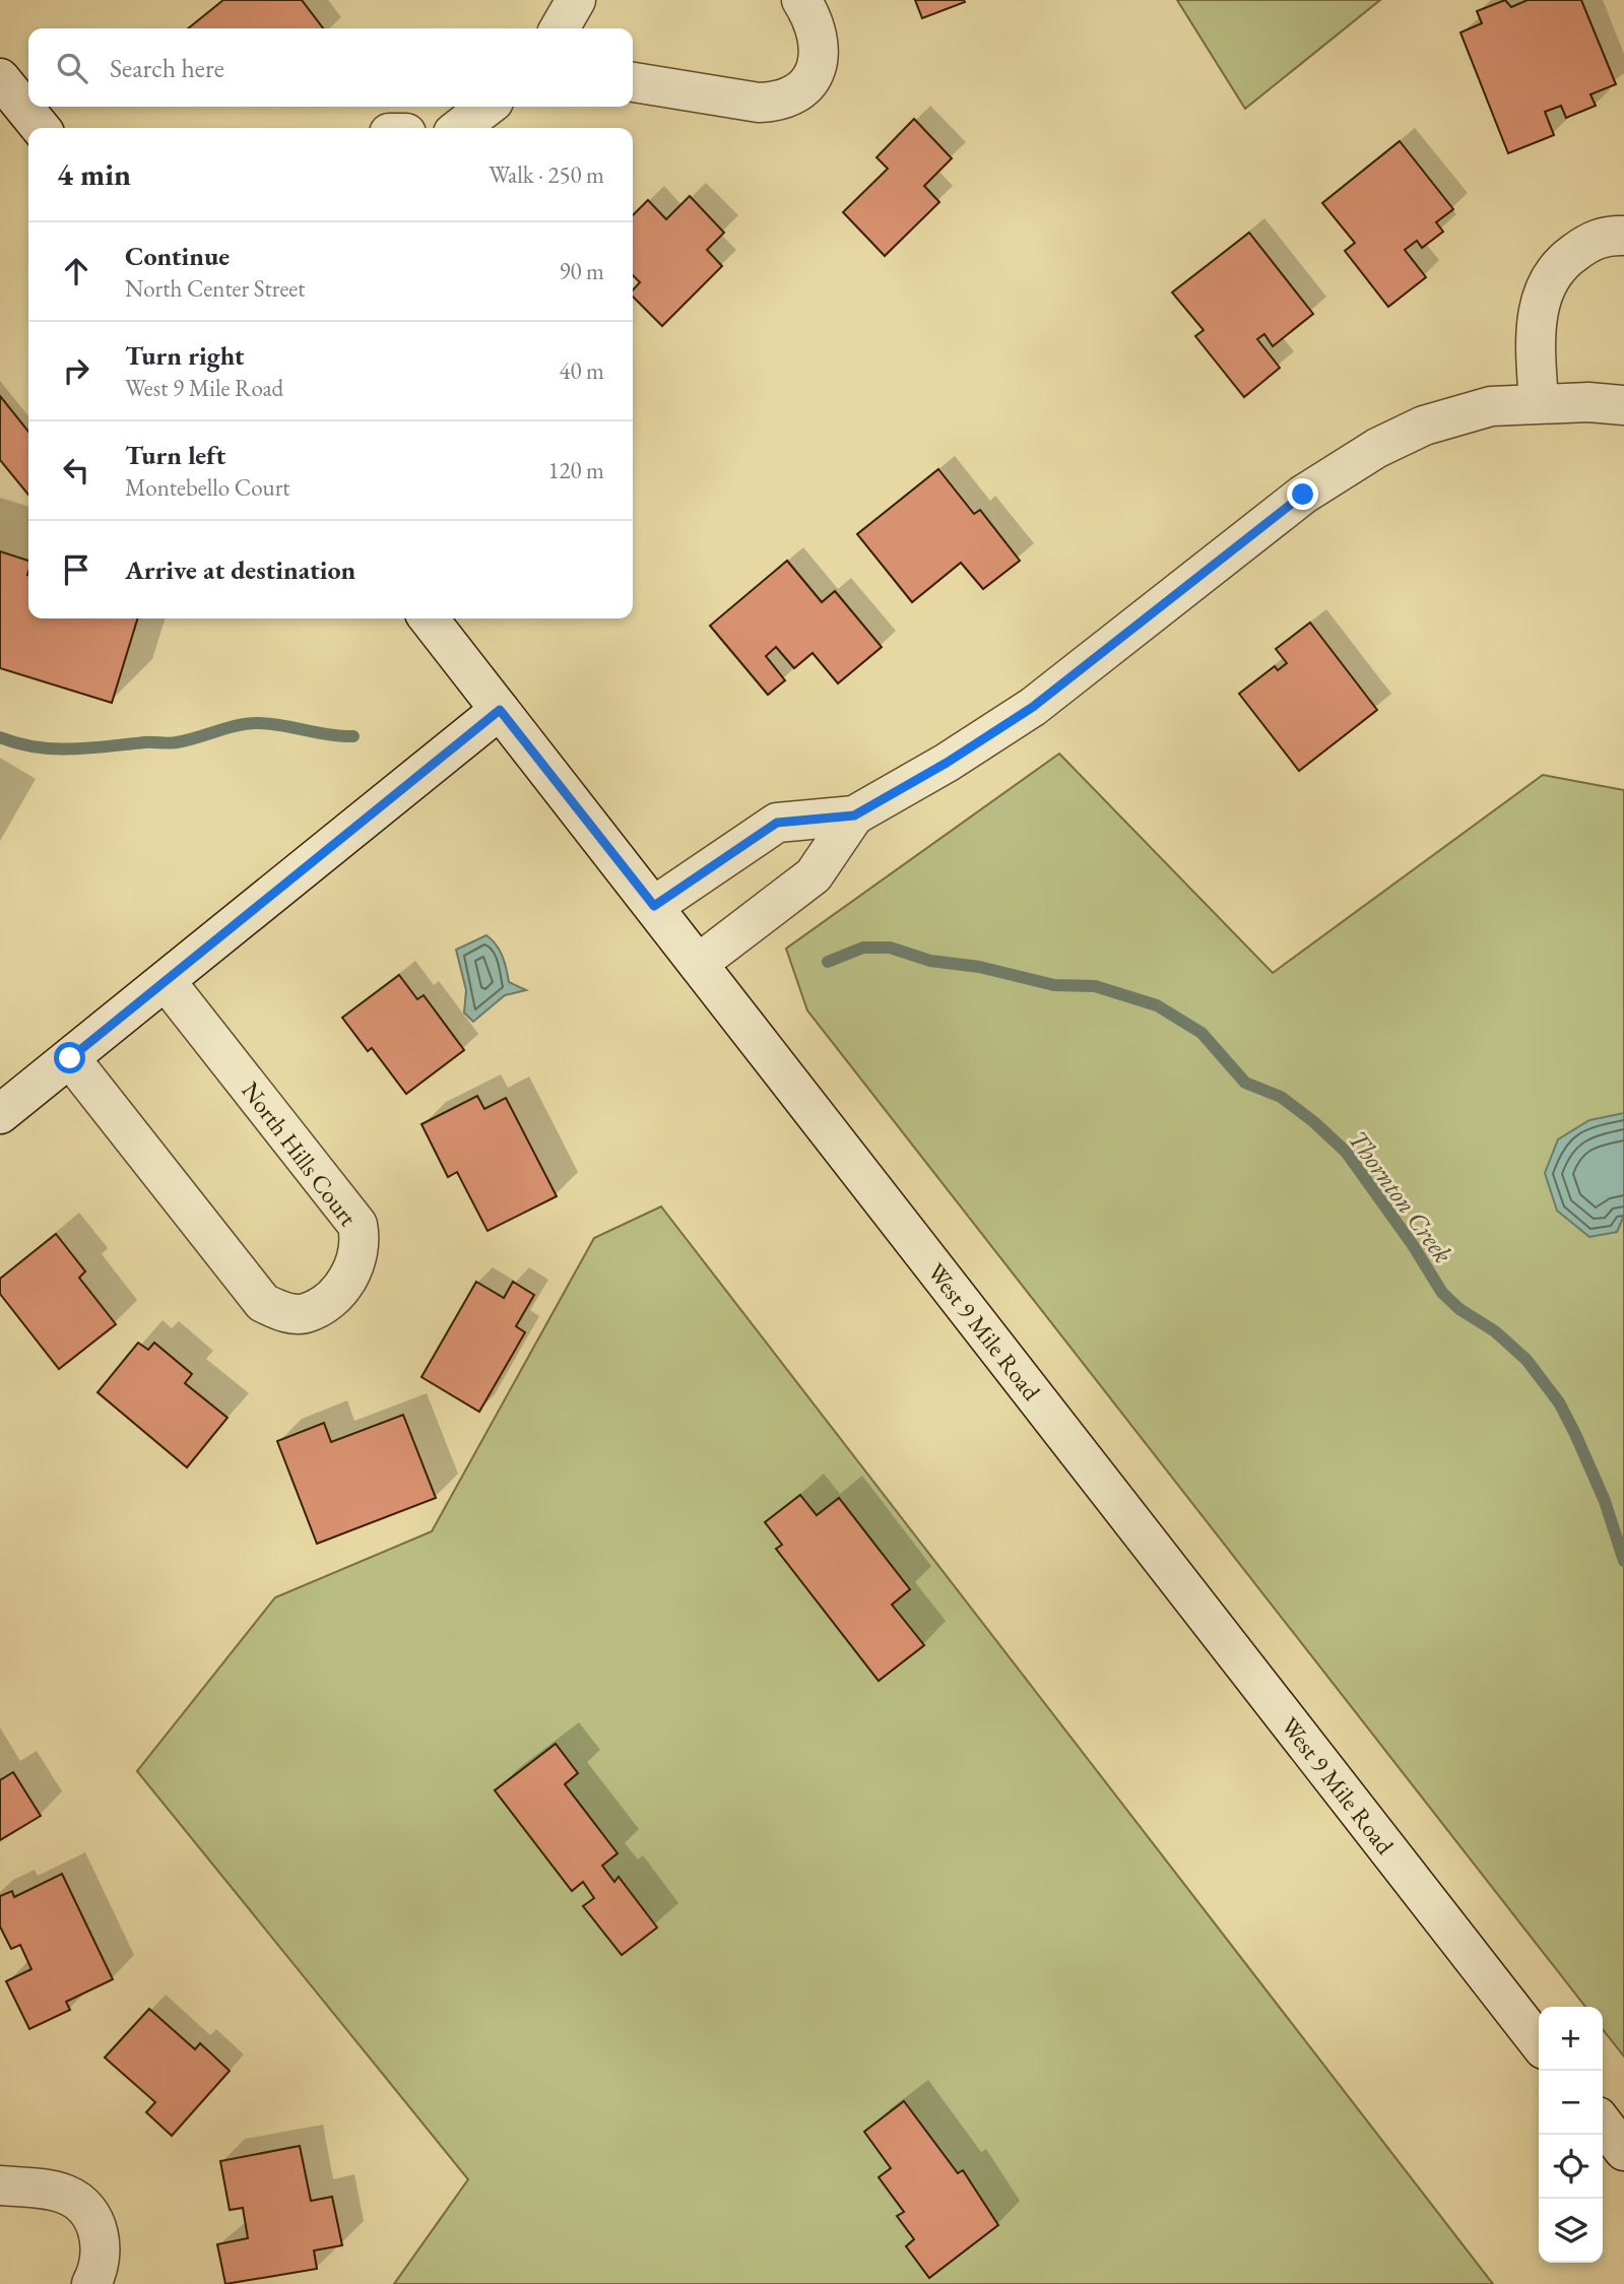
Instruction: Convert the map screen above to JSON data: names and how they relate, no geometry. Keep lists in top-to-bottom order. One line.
{"streets":{"street":["North Hills Court","West 9 Mile Road"]},"water":["Thornton Creek"],"page":{"search":"Search here","heading":["4 min","Walk · 250 m"],"list":[["Continue","North Center Street","90 m"],["Turn right","West 9 Mile Road","40 m"],["Turn left","Montebello Court","120 m"],"Arrive at destination"],"map_buttons":["+","−"]}}
